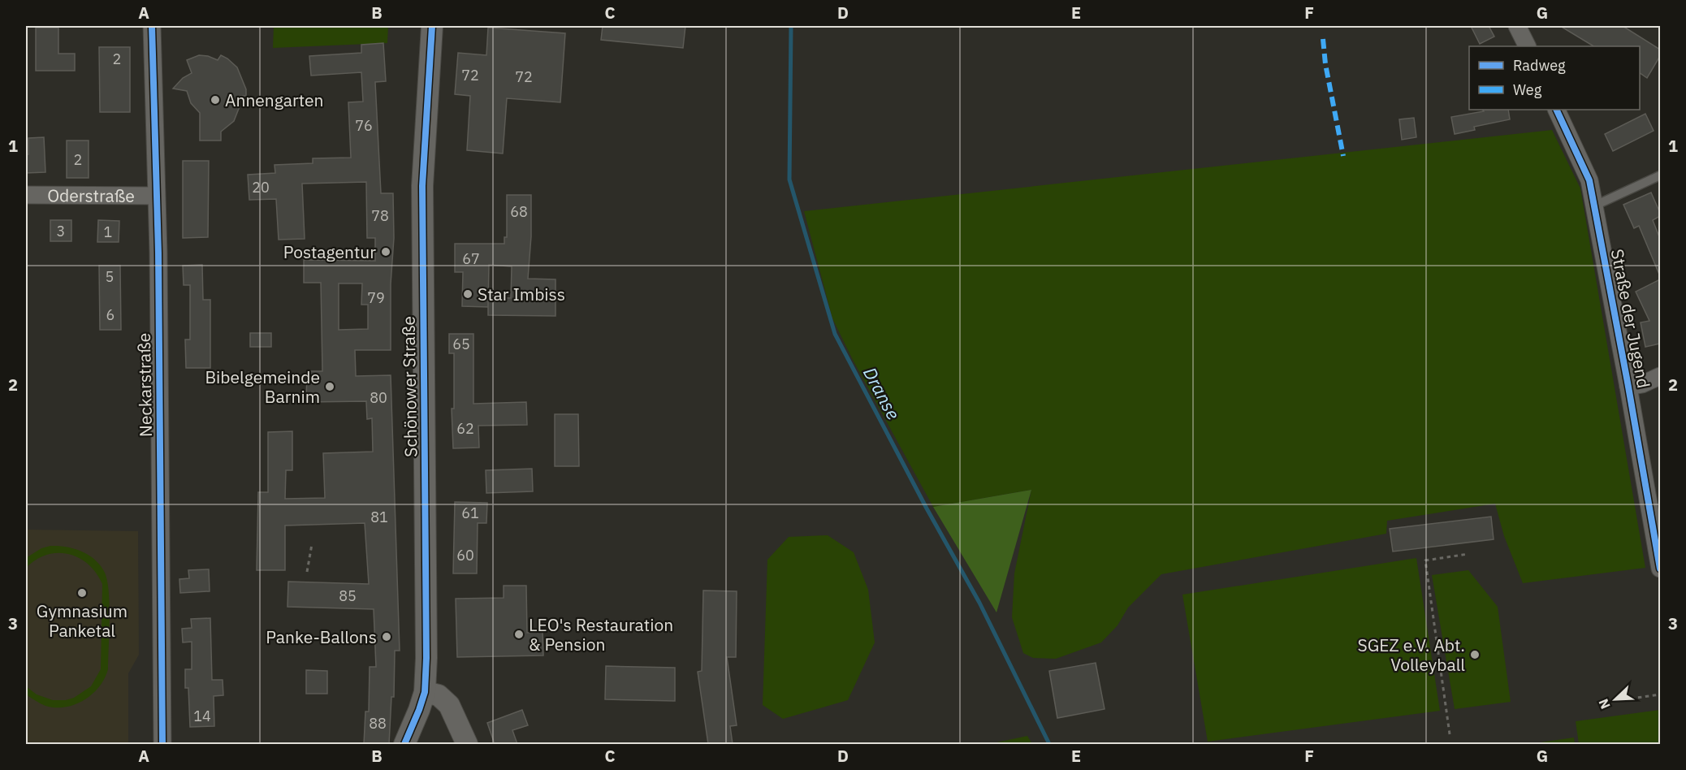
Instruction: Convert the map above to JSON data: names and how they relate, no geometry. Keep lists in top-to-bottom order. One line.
{"streets":{"street":["Oderstraße","Straße der Jugend","Neckarstraße","Schönower Straße"]},"crossings":[["Oderstraße","Neckarstraße"]],"water":["Dranse"],"places":["Annengarten","Postagentur","Star Imbiss","Bibelgemeinde Barnim","Gymnasium Panketal","LEO's Restauration & Pension","Panke-Ballons","SGEZ e.V. Abt. Volleyball"],"house_numbers":["2","72","72","76","2","20","68","78","3","1","67","5","79","6","65","80","62","61","81","60","85","14","88"],"legend":["Radweg","Weg"],"north":"bottom left","grid":{"columns":["A","B","C","D","E","F","G"],"rows":["1","2","3"]}}
